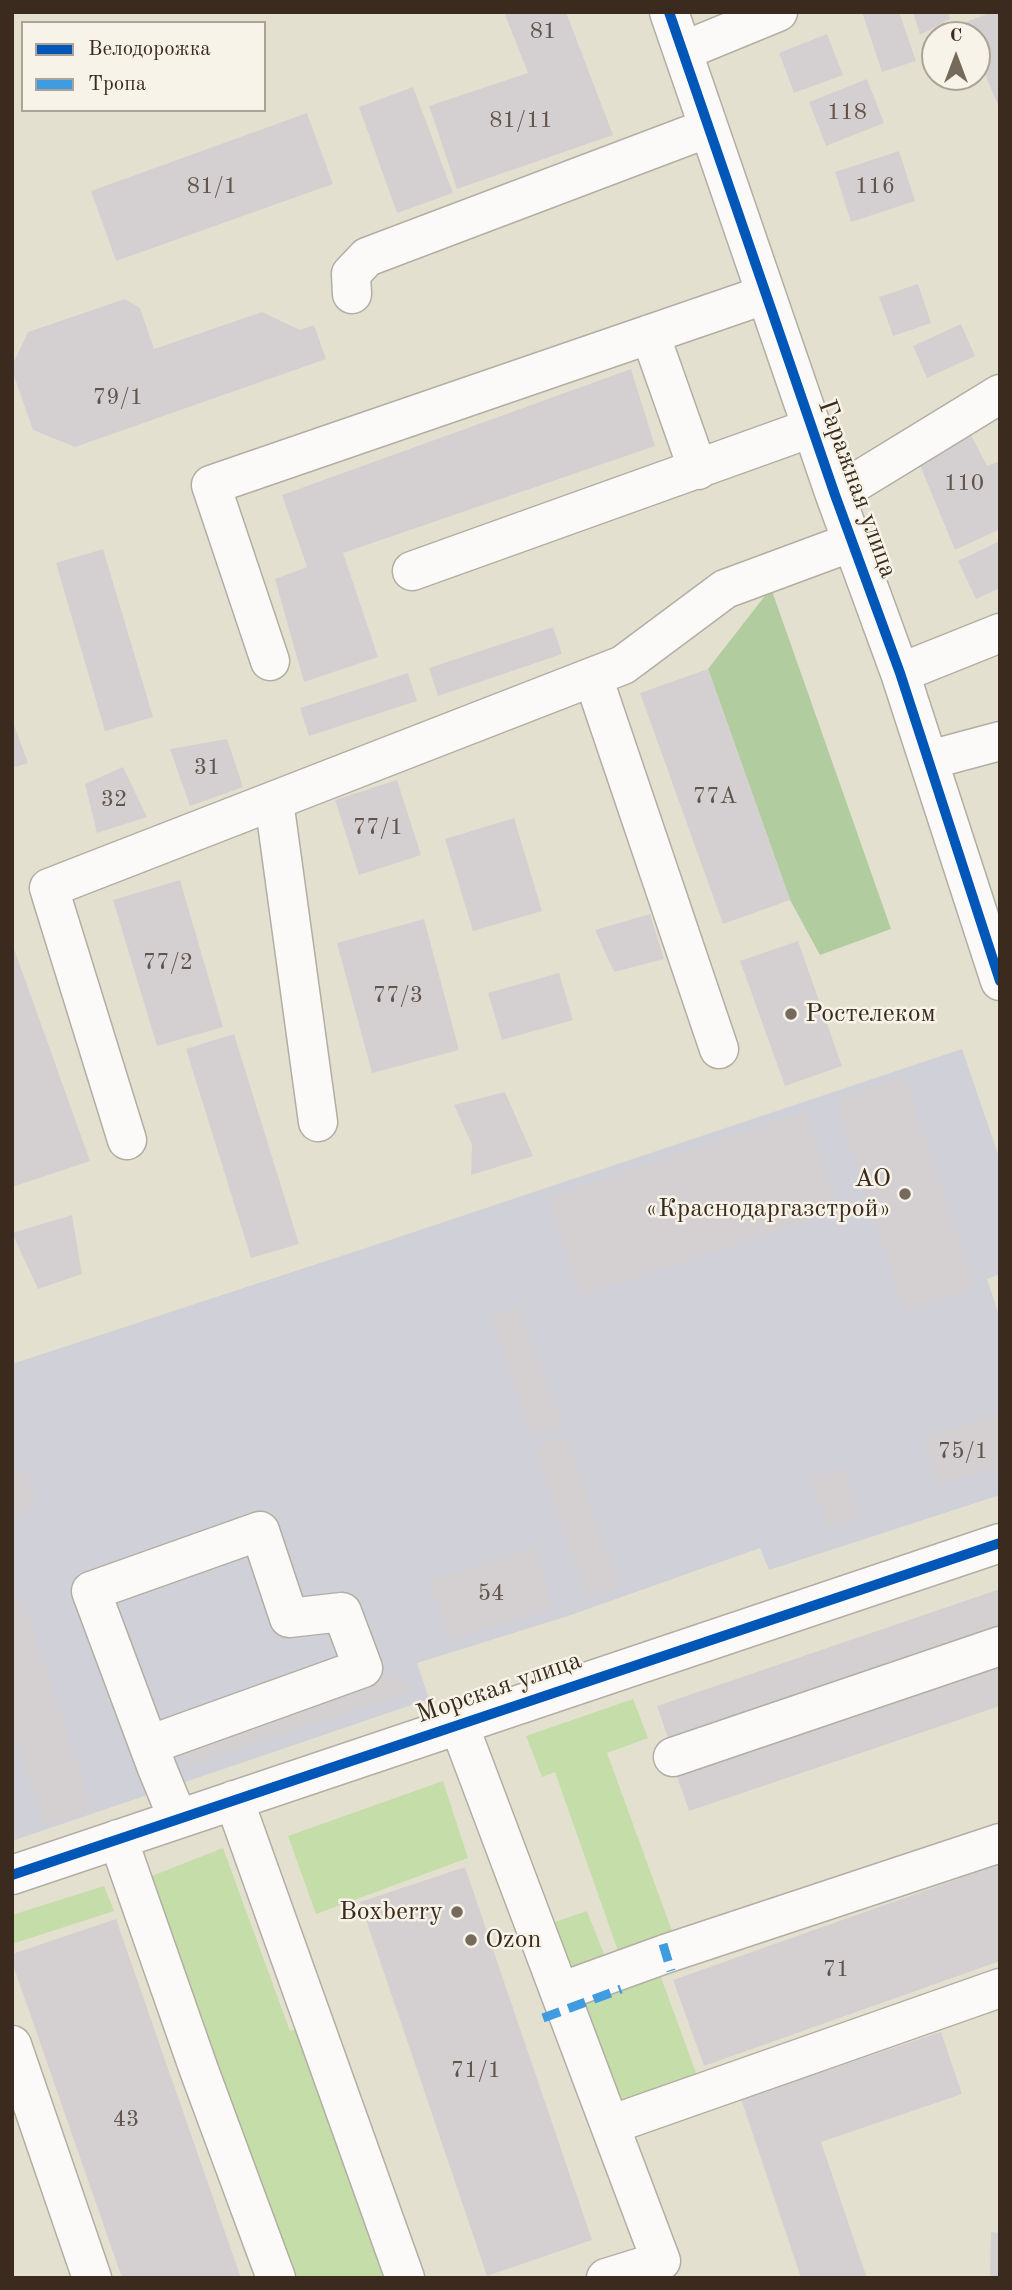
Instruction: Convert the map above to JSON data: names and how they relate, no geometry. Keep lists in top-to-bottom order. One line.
{"streets":{"street":["Гаражная улица","Морская улица"]},"places":["Ростелеком","АО «Краснодаргазстрой»","Boxberry","Ozon"],"house_numbers":["81","118","81/11","81/1","116","79/1","110","31","77А","32","77/1","77/2","77/3","75/1","54","71","71/1","43"],"legend":["Велодорожка","Тропа"],"north":"top"}
